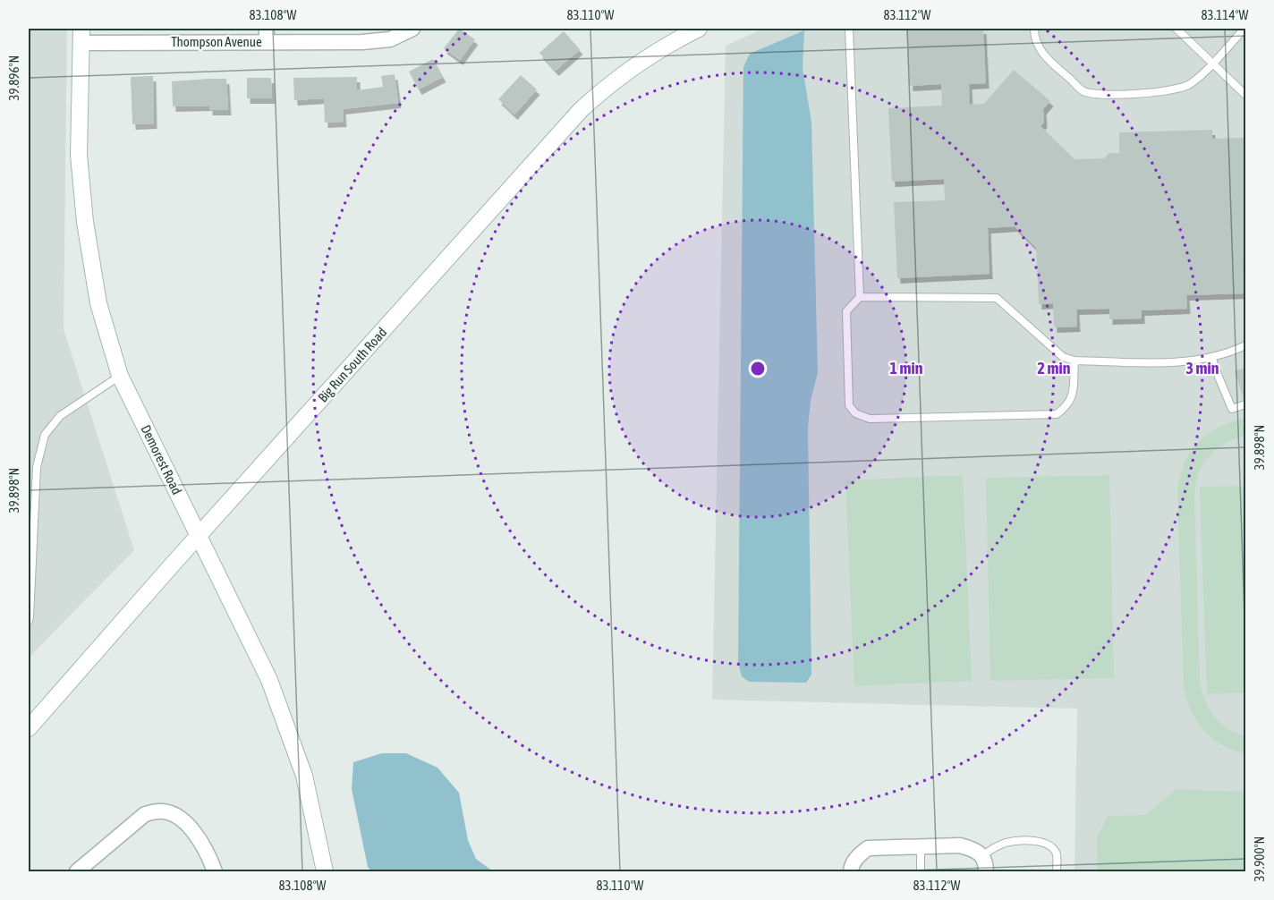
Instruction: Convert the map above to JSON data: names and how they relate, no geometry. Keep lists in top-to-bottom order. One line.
{"streets":{"street":["Thompson Avenue","Big Run South Road","Demorest Road"]},"crossings":[["Thompson Avenue","Demorest Road"],["Big Run South Road","Demorest Road"]],"coordinates":["83.108°W","83.110°W","83.112°W","83.114°W","39.896°N","39.898°N","39.900°N"],"rings":["1 min","2 min","3 min"]}
